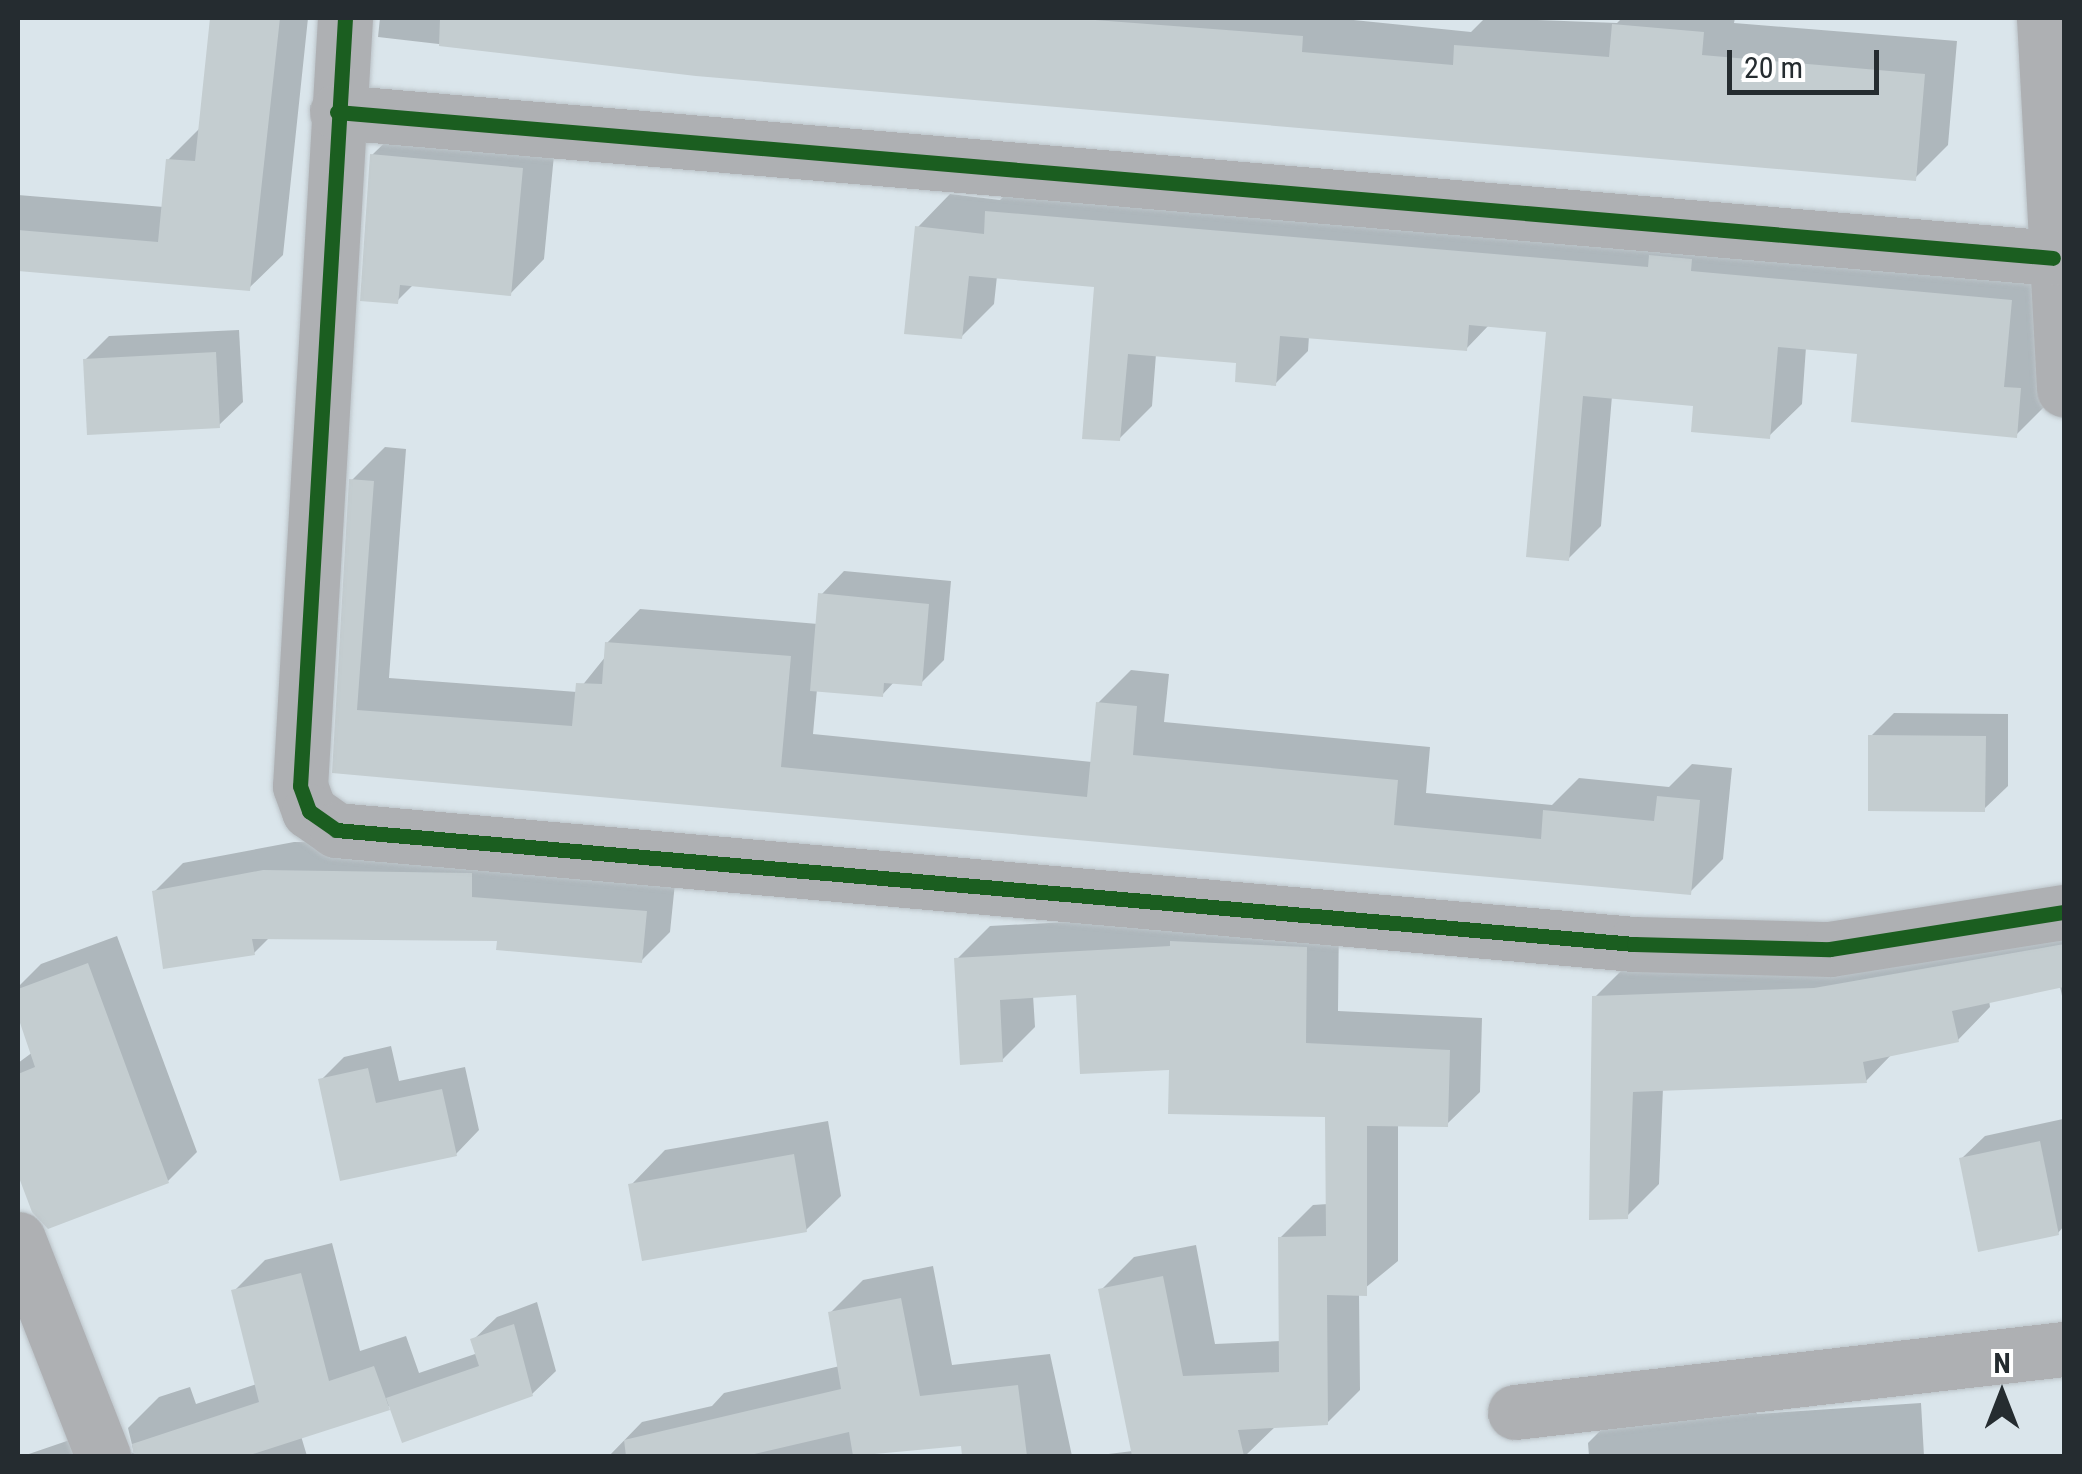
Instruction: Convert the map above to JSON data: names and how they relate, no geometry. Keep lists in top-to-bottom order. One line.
{"scale_bar":"20 m","north":"top"}
